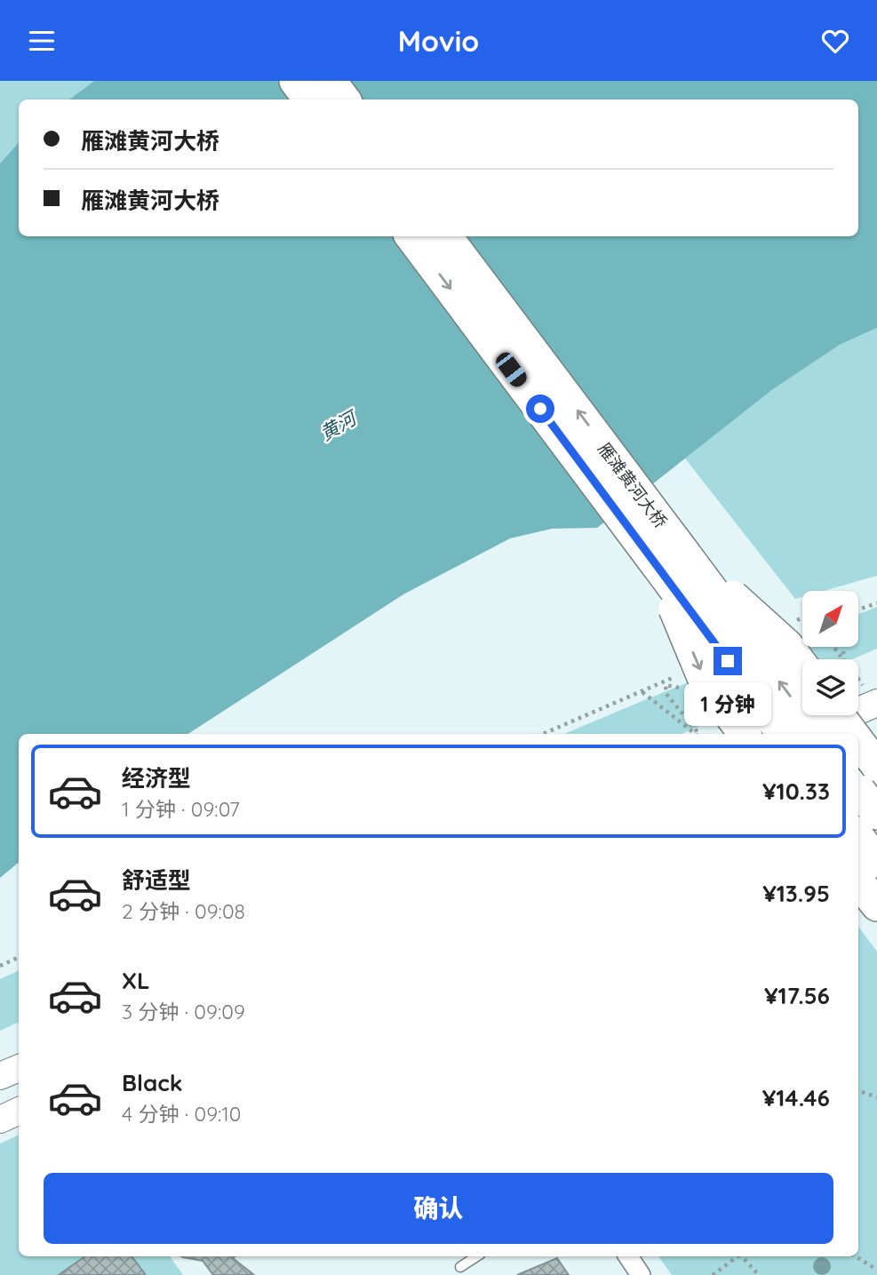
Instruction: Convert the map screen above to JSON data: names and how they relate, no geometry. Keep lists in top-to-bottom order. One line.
{"streets":{"main road":["雁滩黄河大桥"]},"water":["黄河"],"north":"top right","page":{"header":"Movio","banner":["雁滩黄河大桥","雁滩黄河大桥"],"bubble":"1 分钟","list":[{"name":"经济型","note":"1 分钟 · 09:07","value":"¥10.33"},{"name":"舒适型","note":"2 分钟 · 09:08","value":"¥13.95"},{"name":"XL","note":"3 分钟 · 09:09","value":"¥17.56"},{"name":"Black","note":"4 分钟 · 09:10","value":"¥14.46"}],"buttons":"确认"}}
